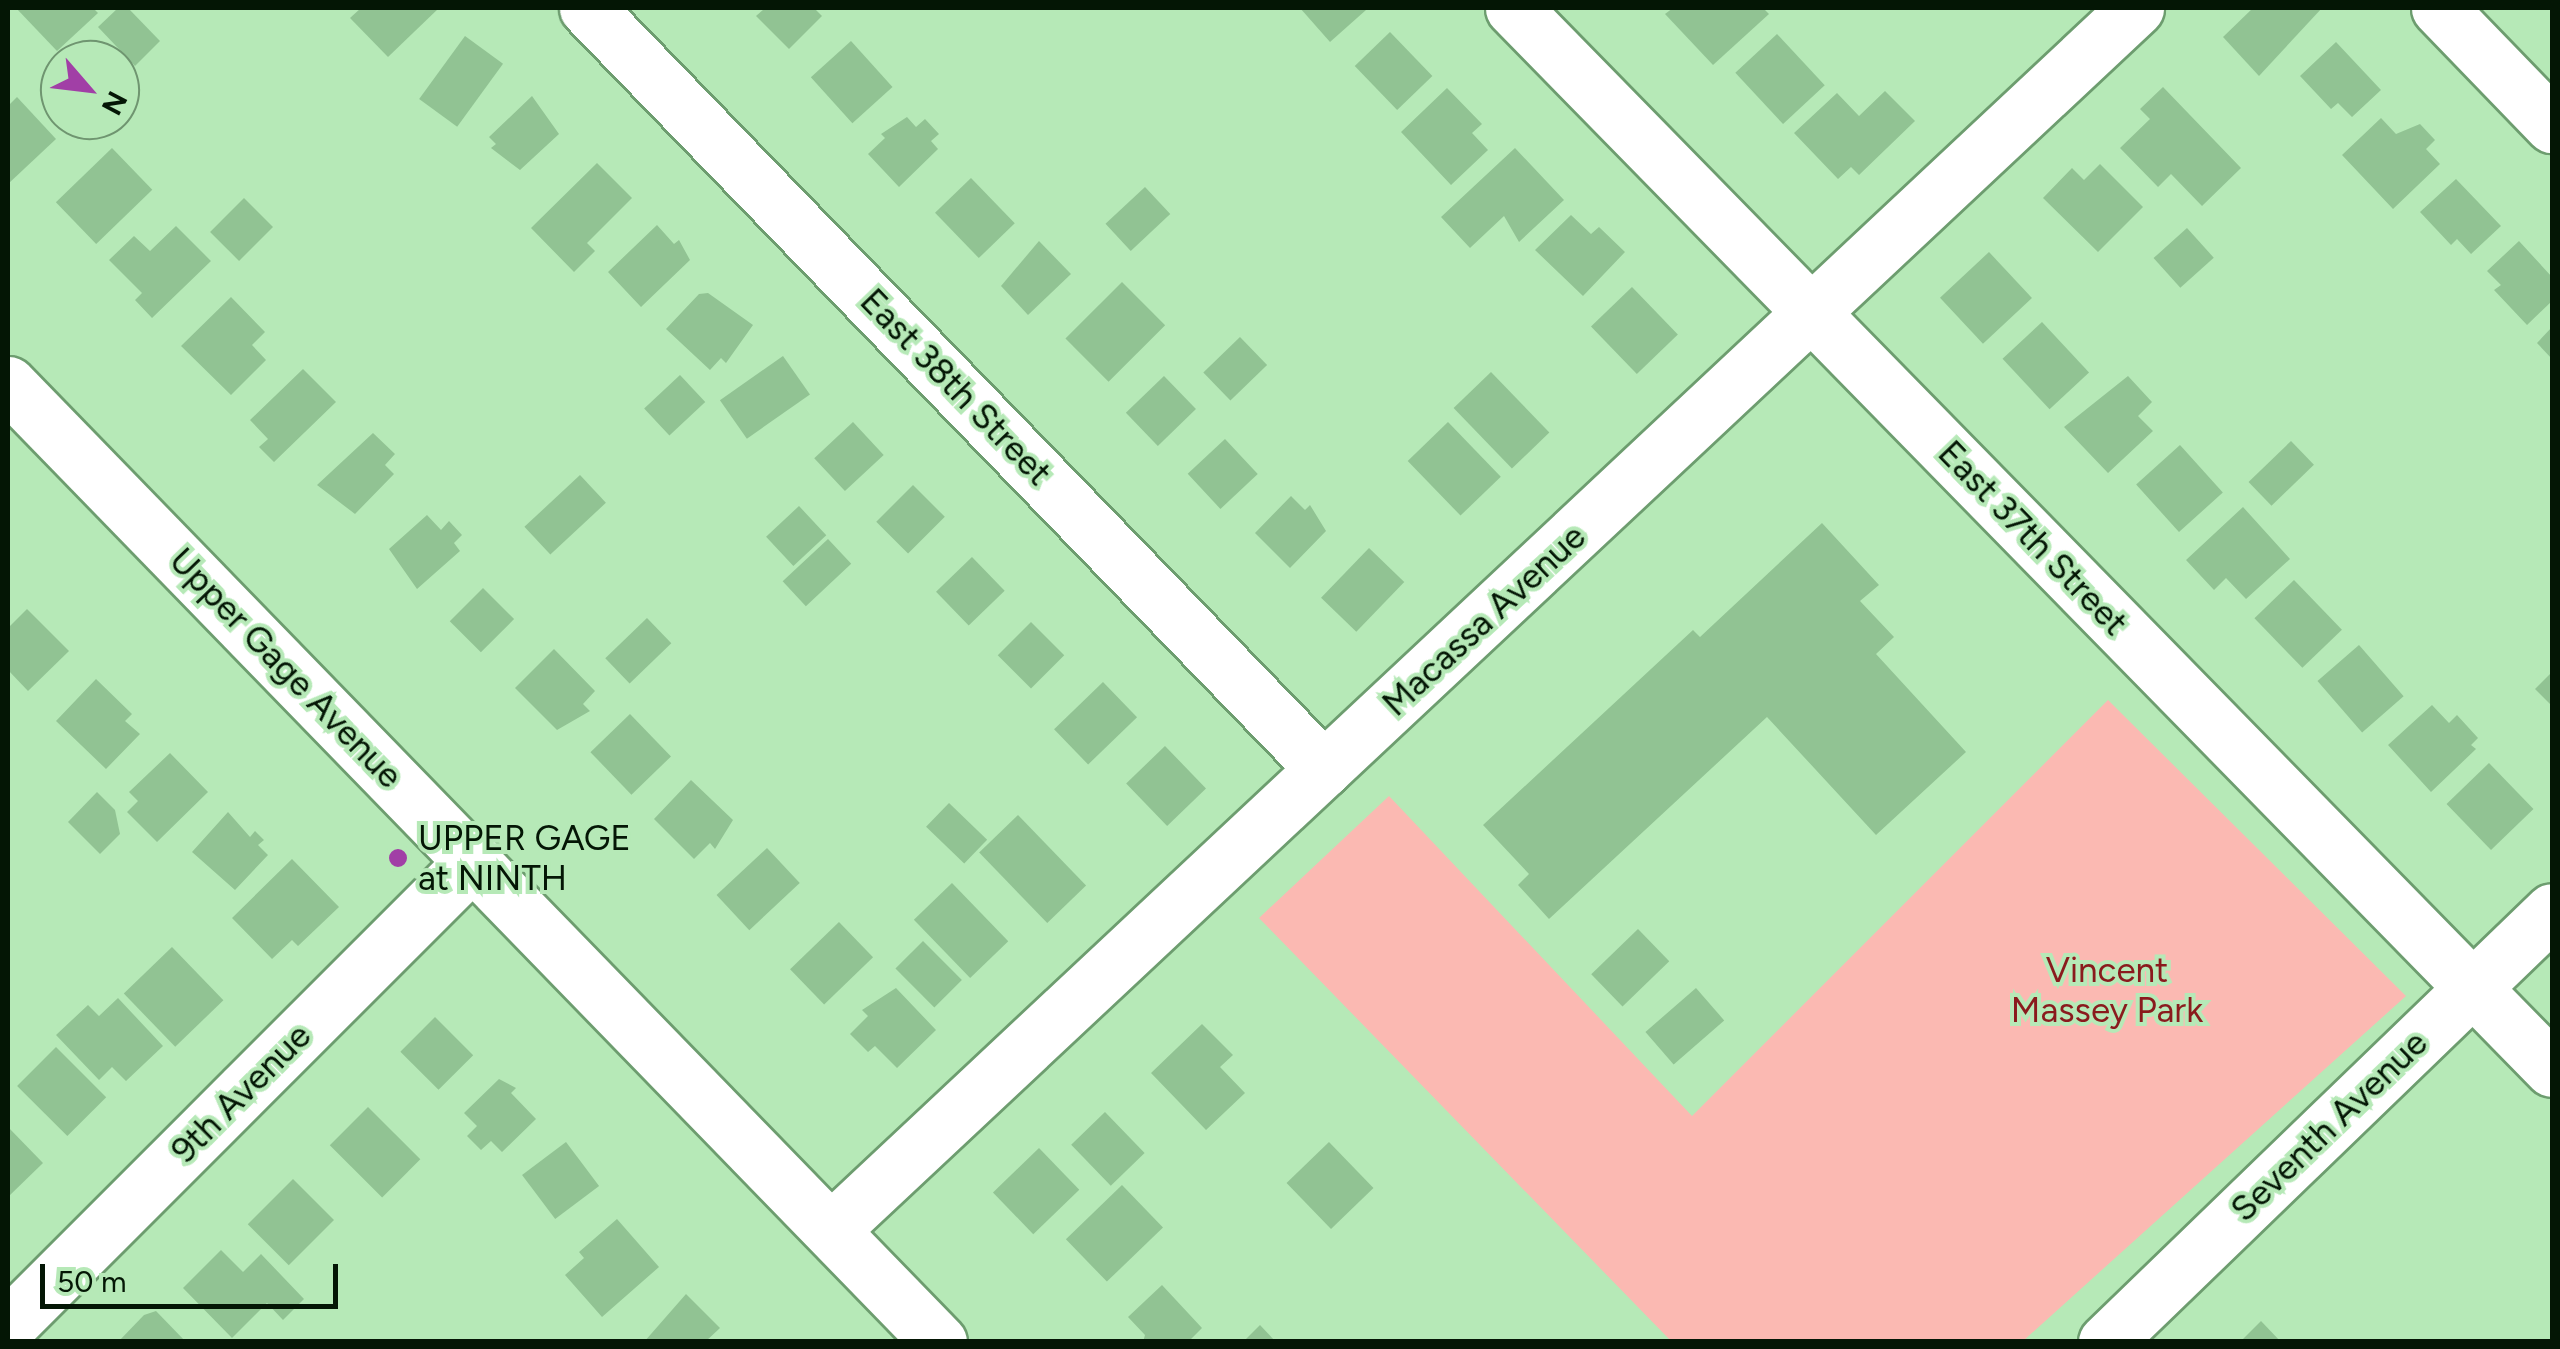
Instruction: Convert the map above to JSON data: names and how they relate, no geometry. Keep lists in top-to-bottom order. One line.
{"streets":{"street":["East 38th Street","East 37th Street","Macassa Avenue","Upper Gage Avenue","9th Avenue","Seventh Avenue"]},"crossings":[["East 38th Street","Macassa Avenue"],["East 37th Street","Macassa Avenue"],["East 37th Street","Seventh Avenue"],["Macassa Avenue","Upper Gage Avenue"],["Upper Gage Avenue","9th Avenue"]],"parks":["Vincent Massey Park"],"places":["UPPER GAGE at NINTH"],"scale_bar":"50 m","north":"bottom right"}
